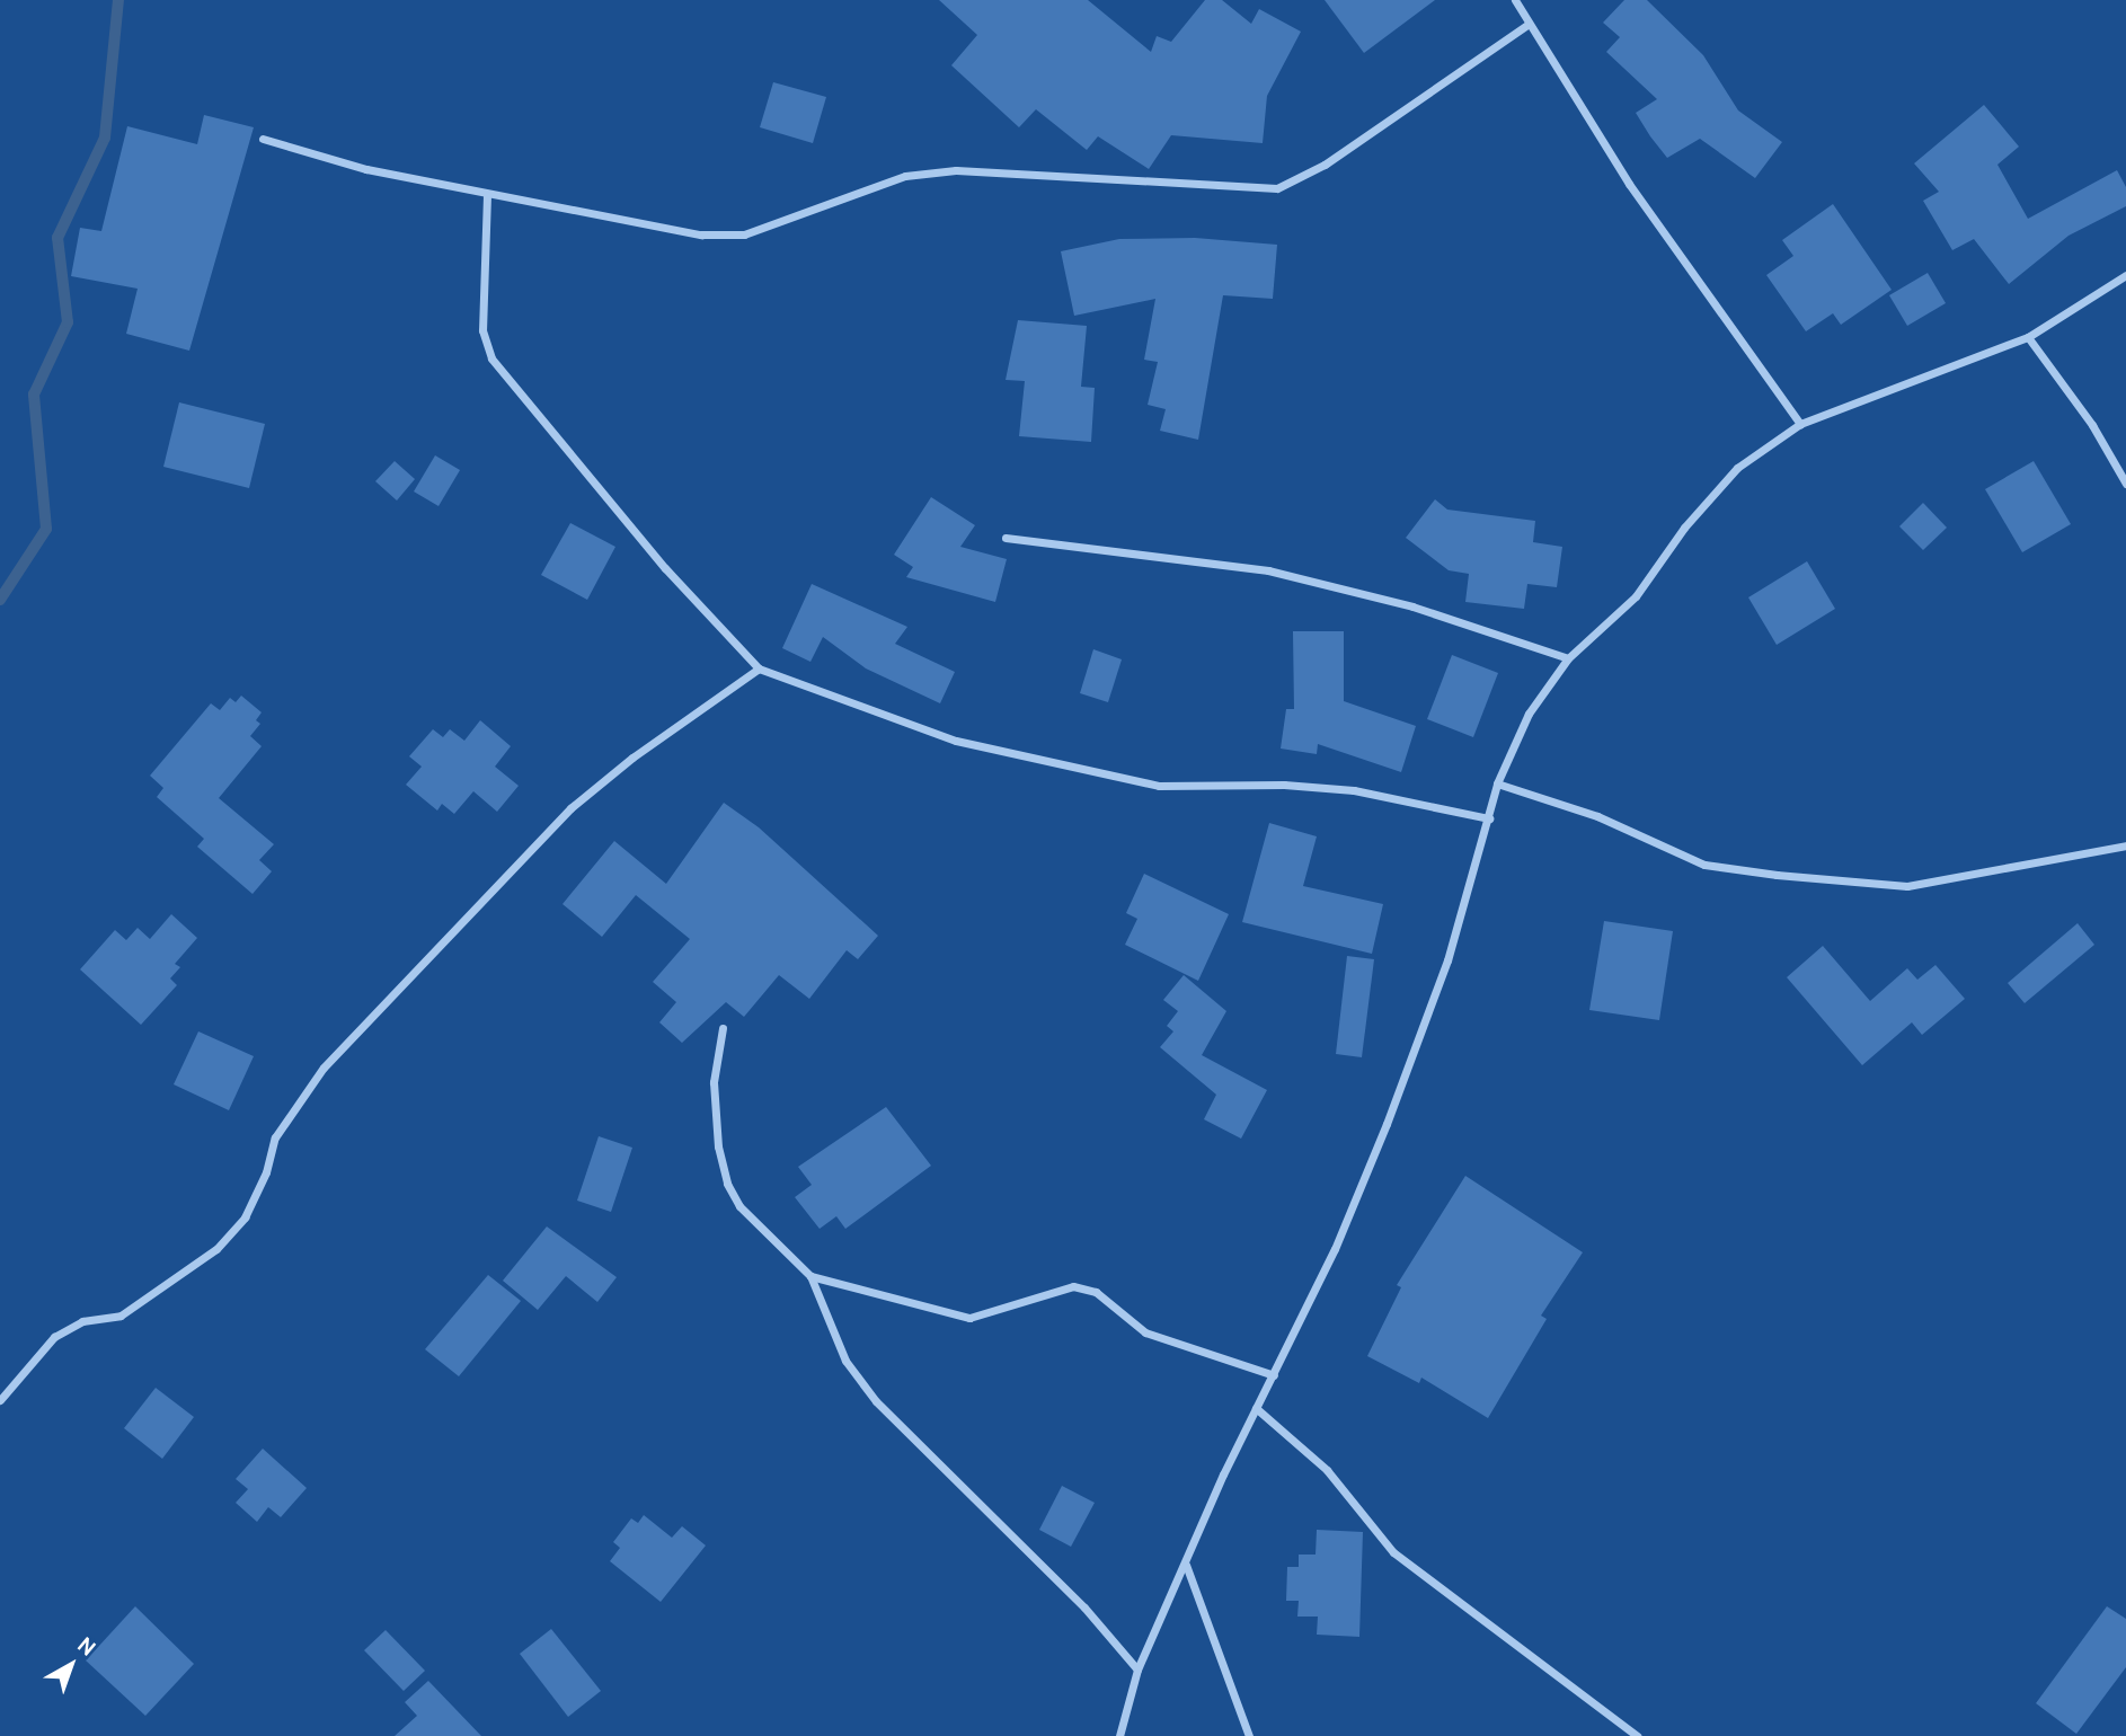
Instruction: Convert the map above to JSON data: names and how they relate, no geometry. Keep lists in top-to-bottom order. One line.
{"north":"top right"}
